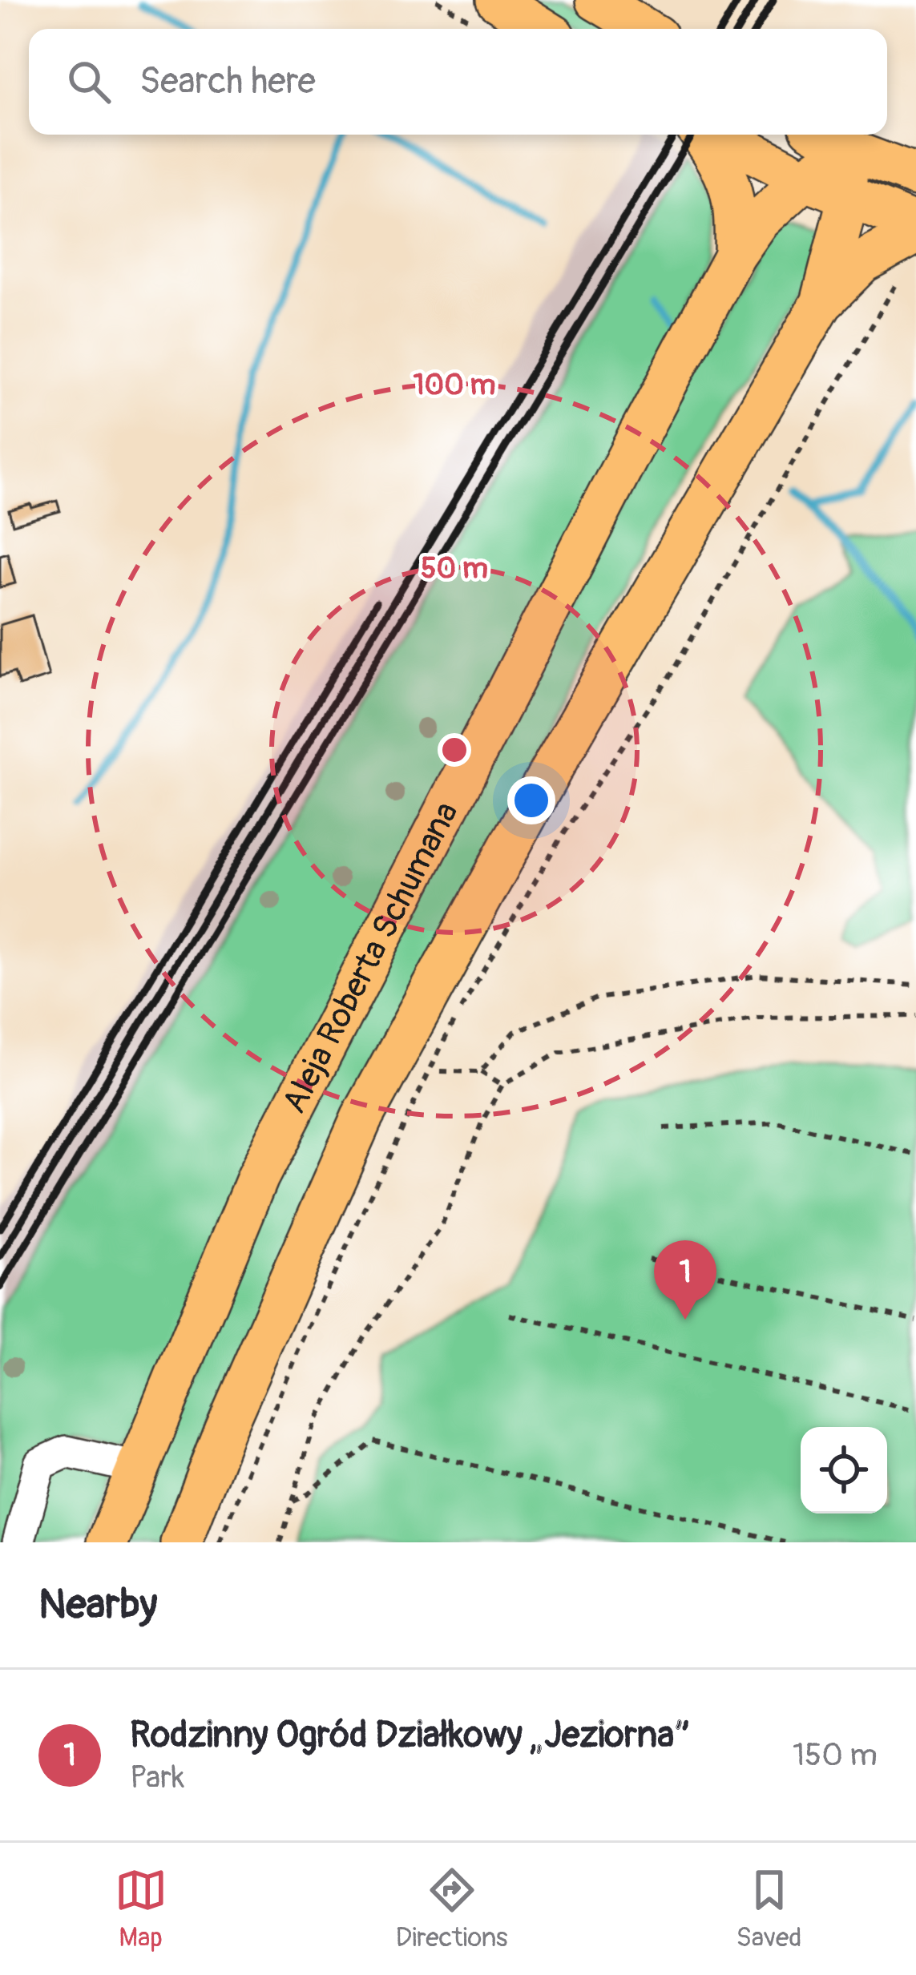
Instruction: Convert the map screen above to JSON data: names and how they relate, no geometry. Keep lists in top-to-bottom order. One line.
{"streets":{"main road":["Aleja Roberta Schumana"]},"page":{"search":"Search here","pins":"1","heading":"Nearby","list":[{"mark":"1","name":"Rodzinny Ogród Działkowy „Jeziorna”","note":"Park","value":"150 m"}],"nav":["Map","Directions","Saved"]},"rings":["100 m","50 m"]}
